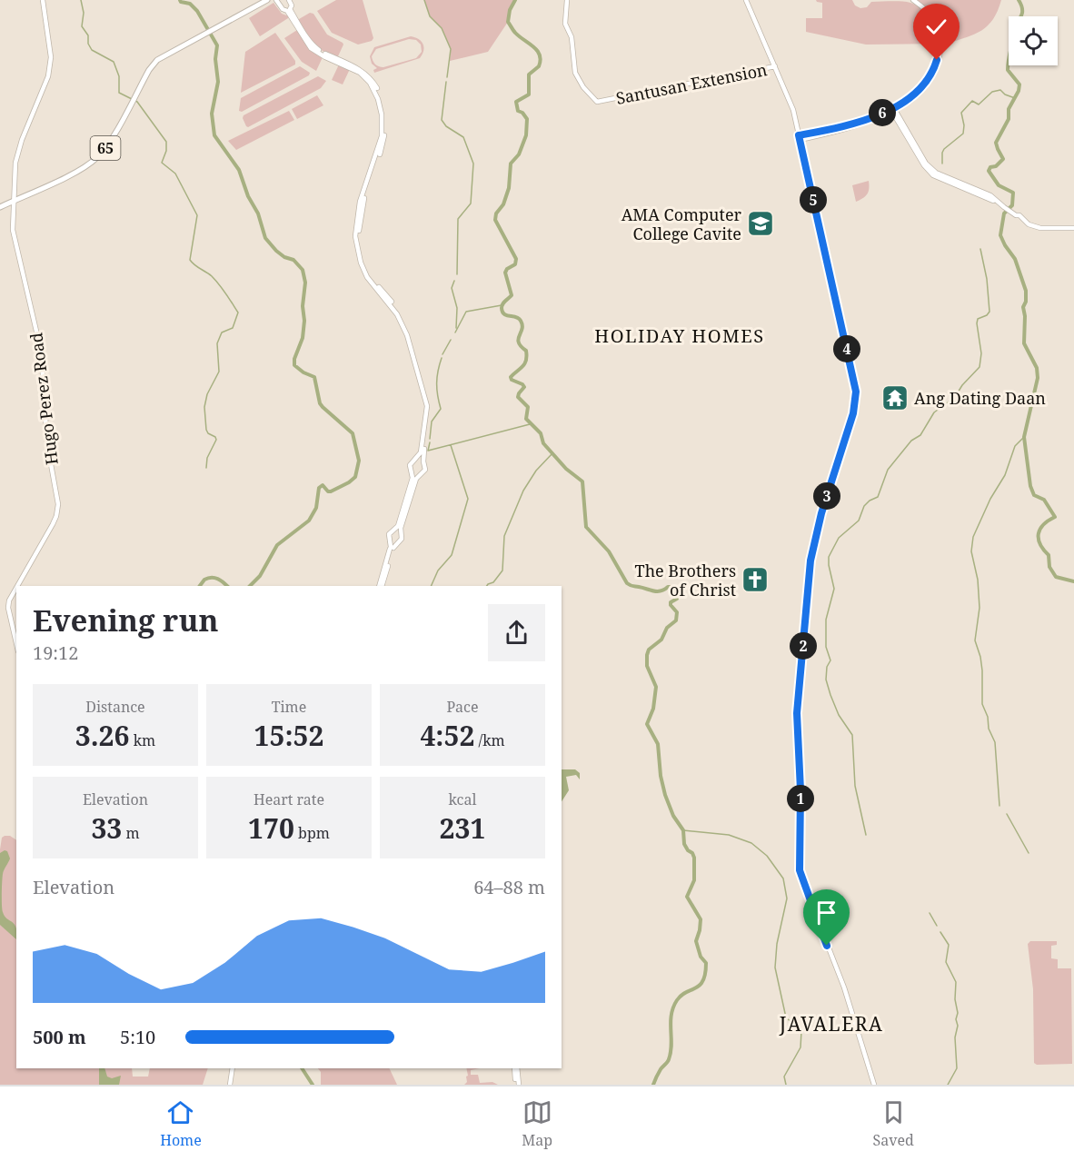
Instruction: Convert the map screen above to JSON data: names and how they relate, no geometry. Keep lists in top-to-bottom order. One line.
{"streets":{"main road":["65"],"street":["Santusan Extension","Hugo Perez Road"]},"crossings":[["65","Hugo Perez Road"]],"districts":["HOLIDAY HOMES","JAVALERA"],"places":{"school or university":["AMA Computer College Cavite"],"temple":["Ang Dating Daan"],"church":["The Brothers of Christ"]},"page":{"pins":["6","5","4","3","2","1"],"heading":["Evening run","19:12"],"stats":[["Distance","3.26 km"],["Time","15:52"],["Pace","4:52 /km"],["Elevation","33 m"],["Heart rate","170 bpm"],["kcal","231"]],"chart":["Elevation","64–88 m"],"list":[{"name":"500 m","note":"5:10"}],"tabs":["Home","Map","Saved"]}}
